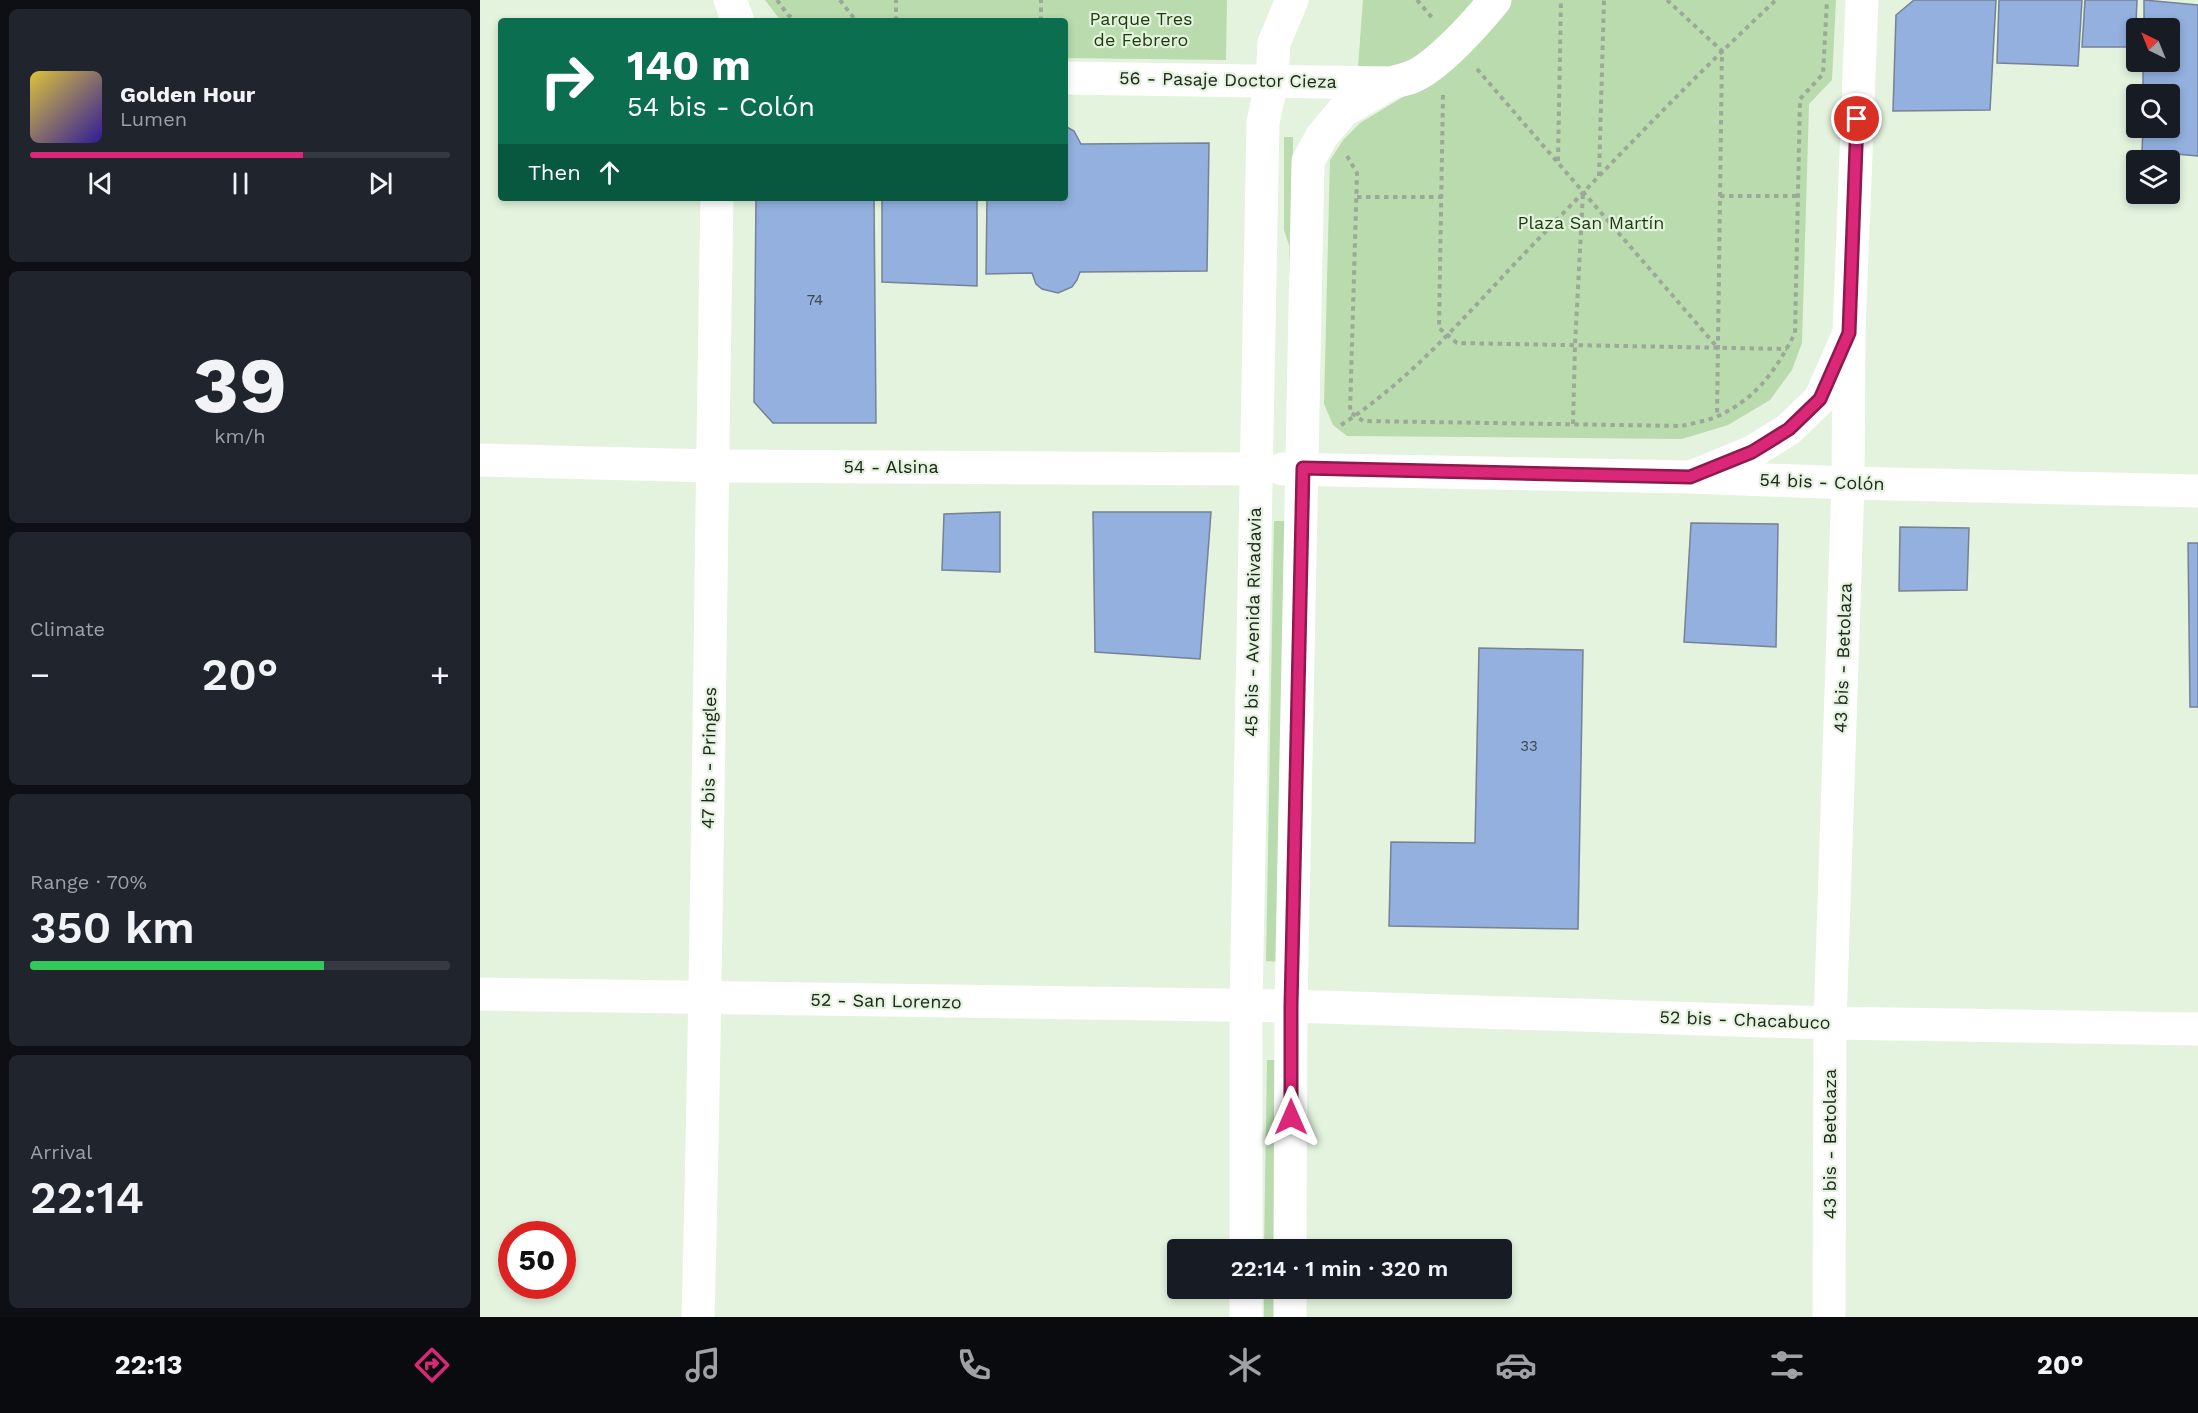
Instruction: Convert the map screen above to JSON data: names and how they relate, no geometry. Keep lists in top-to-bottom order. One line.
{"streets":{"street":["56 - Pasaje Doctor Cieza","54 - Alsina","54 bis - Colón","45 bis - Avenida Rivadavia","43 bis - Betolaza","47 bis - Pringles","52 - San Lorenzo","52 bis - Chacabuco"]},"crossings":[["56 - Pasaje Doctor Cieza","45 bis - Avenida Rivadavia"],["54 - Alsina","54 bis - Colón"],["54 - Alsina","45 bis - Avenida Rivadavia"],["54 - Alsina","47 bis - Pringles"],["54 bis - Colón","43 bis - Betolaza"],["45 bis - Avenida Rivadavia","52 - San Lorenzo"],["43 bis - Betolaza","52 bis - Chacabuco"],["47 bis - Pringles","52 - San Lorenzo"],["52 - San Lorenzo","52 bis - Chacabuco"]],"parks":["Parque Tres de Febrero","Plaza San Martín"],"house_numbers":["74","33"],"north":"top left","page":{"turn":["140 m","54 bis - Colón"],"song":["Golden Hour","Lumen"],"then":"Then","tile":[["39","km/h"],"Climate",["Range · 70%","350 km"],["Arrival","22:14"]],"heat":["−","20°","+"],"limit":"50","trip":"22:14 · 1 min · 320 m","tabs":["22:13","20°"]}}
